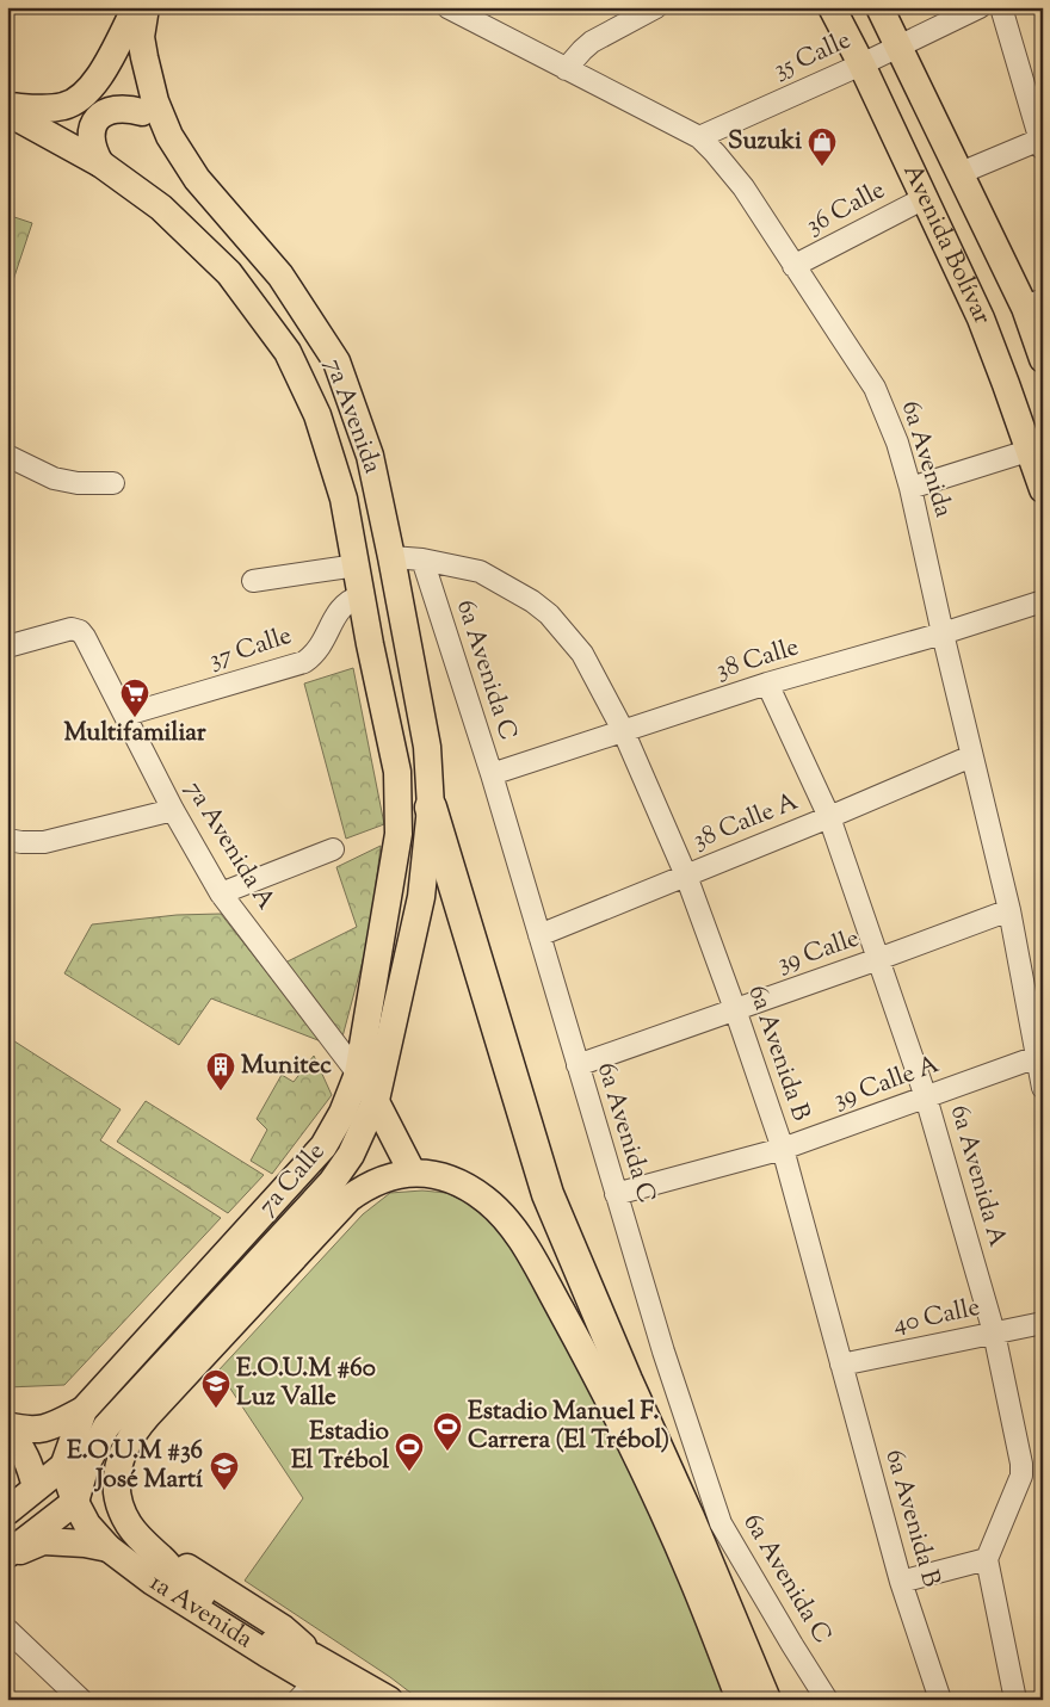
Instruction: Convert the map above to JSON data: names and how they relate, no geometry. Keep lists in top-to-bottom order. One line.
{"streets":{"main road":["Avenida Bolívar","7a Avenida","7a Calle","1a Avenida"],"street":["35 Calle","36 Calle","6a Avenida","37 Calle","38 Calle","6a Avenida C","38 Calle A","7a Avenida A","39 Calle","6a Avenida B","39 Calle A","6a Avenida A","40 Calle"]},"crossings":[["35 Calle","Avenida Bolívar"],["35 Calle","6a Avenida"],["36 Calle","Avenida Bolívar"],["36 Calle","6a Avenida"],["7a Avenida","37 Calle"],["7a Avenida","6a Avenida B"],["7a Avenida","7a Calle"],["6a Avenida","38 Calle"],["6a Avenida","38 Calle A"],["6a Avenida","39 Calle"],["6a Avenida","39 Calle A"],["37 Calle","7a Avenida A"],["38 Calle","6a Avenida C"],["38 Calle","6a Avenida B"],["38 Calle","6a Avenida A"],["6a Avenida C","38 Calle A"],["6a Avenida C","39 Calle"],["6a Avenida C","6a Avenida B"],["6a Avenida C","39 Calle A"],["38 Calle A","6a Avenida B"],["38 Calle A","6a Avenida A"],["7a Avenida A","7a Calle"],["39 Calle","6a Avenida B"],["39 Calle","6a Avenida A"],["6a Avenida B","39 Calle A"],["6a Avenida B","40 Calle"],["39 Calle A","6a Avenida A"],["6a Avenida A","40 Calle"],["7a Calle","1a Avenida"]],"places":{"shop":["Suzuki"],"supermarket":["Multifamiliar"],"building":["Munitec"],"school or university":["E.O.U.M #60 Luz Valle","E.O.U.M #36 José Martí"],"sports":["Estadio Manuel F. Carrera (El Trébol)","Estadio El Trébol"]}}
